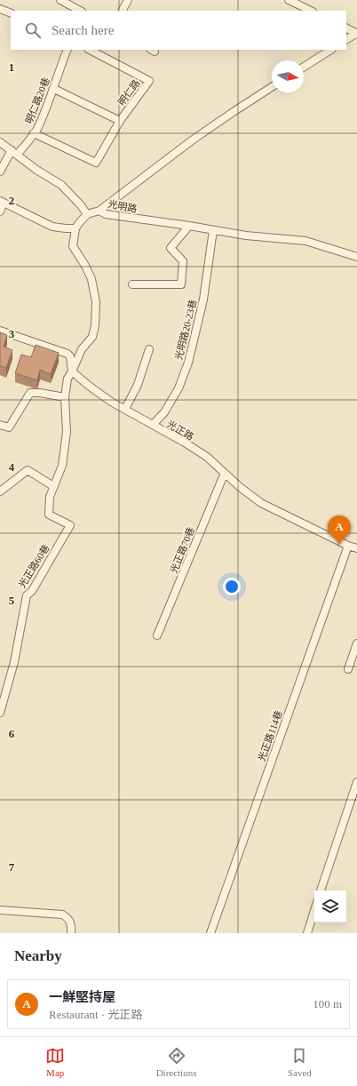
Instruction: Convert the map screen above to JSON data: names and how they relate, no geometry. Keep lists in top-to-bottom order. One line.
{"streets":{"street":["明仁路","明仁路20巷","光明路","光明路20-23巷","光正路","光正路70巷","光正路60巷","光正路114巷"]},"crossings":[["光明路","光明路20-23巷"],["光明路20-23巷","光正路"],["光正路","光正路70巷"],["光正路","光正路60巷"],["光正路","光正路114巷"]],"north":"right","page":{"search":"Search here","pins":"A","heading":"Nearby","list":[{"mark":"A","name":"一鮮堅持屋","note":"Restaurant · 光正路","value":"100 m"}],"nav":["Map","Directions","Saved"]},"grid":{"rows":["1","2","3","4","5","6","7"]}}
